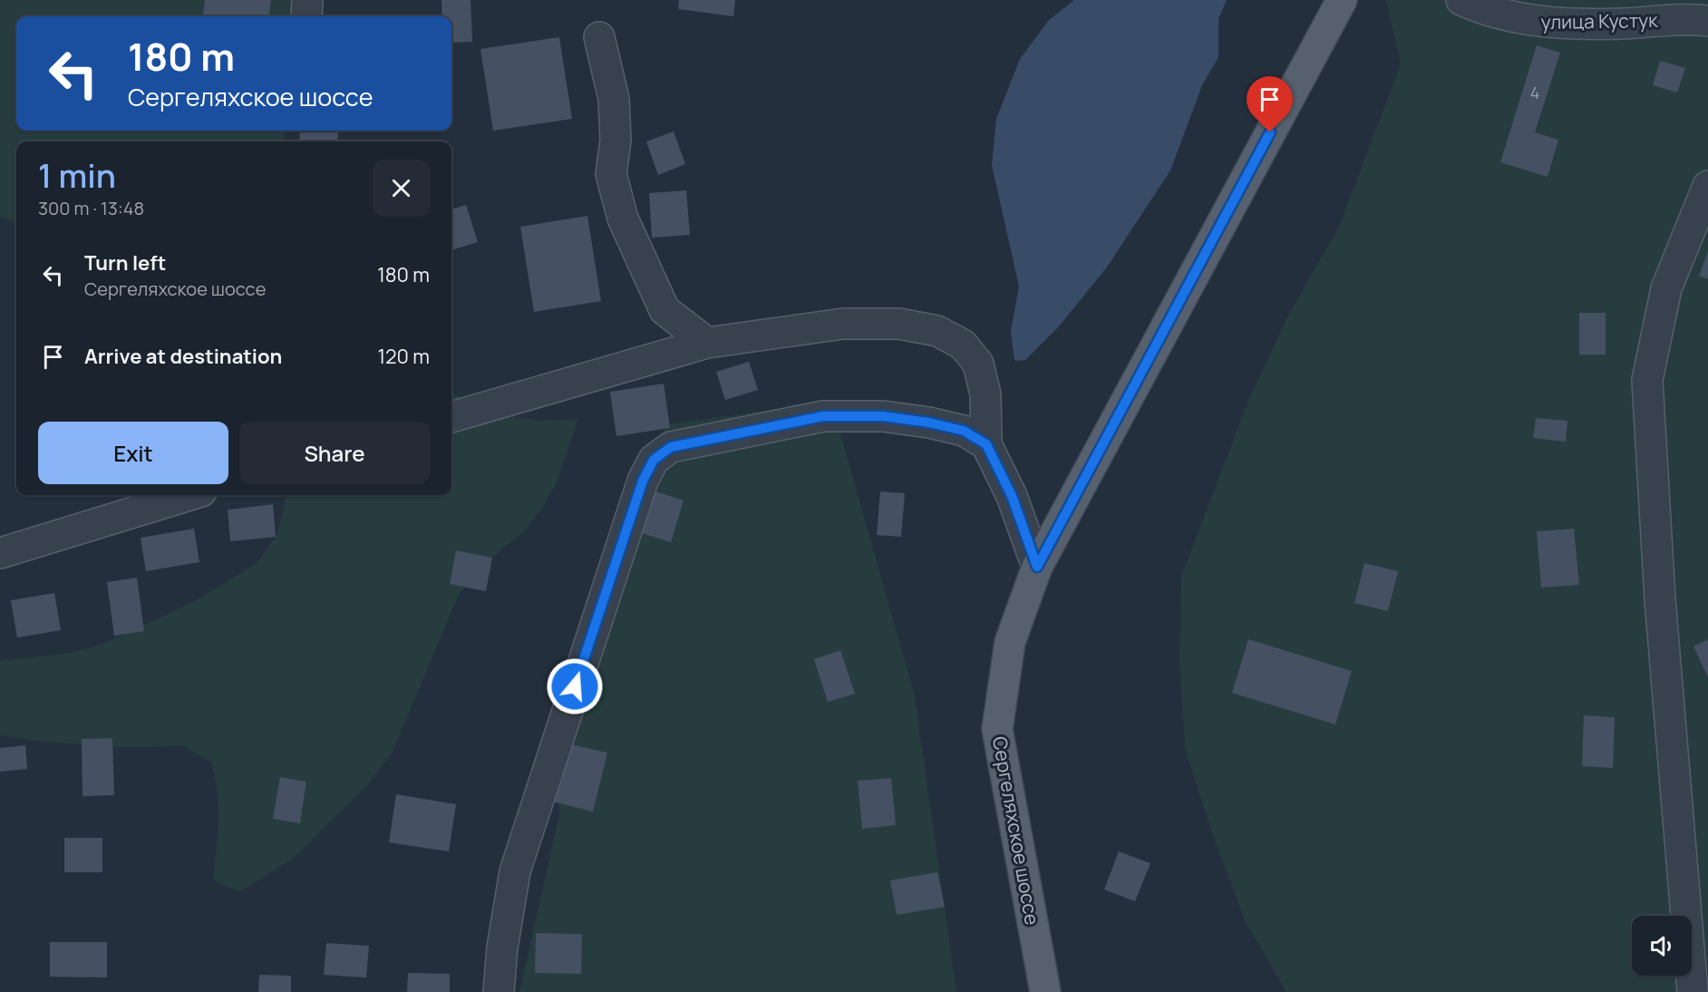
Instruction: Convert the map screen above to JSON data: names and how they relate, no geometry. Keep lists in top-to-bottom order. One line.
{"streets":{"main road":["Сергеляхское шоссе"],"street":["улица Кустук"]},"house_numbers":["4"],"page":{"turn":["180 m","Сергеляхское шоссе"],"heading":["1 min","300 m · 13:48"],"list":[{"name":"Turn left","note":"Сергеляхское шоссе","value":"180 m"},{"name":"Arrive at destination","value":"120 m"}],"buttons":["Exit","Share"]}}
